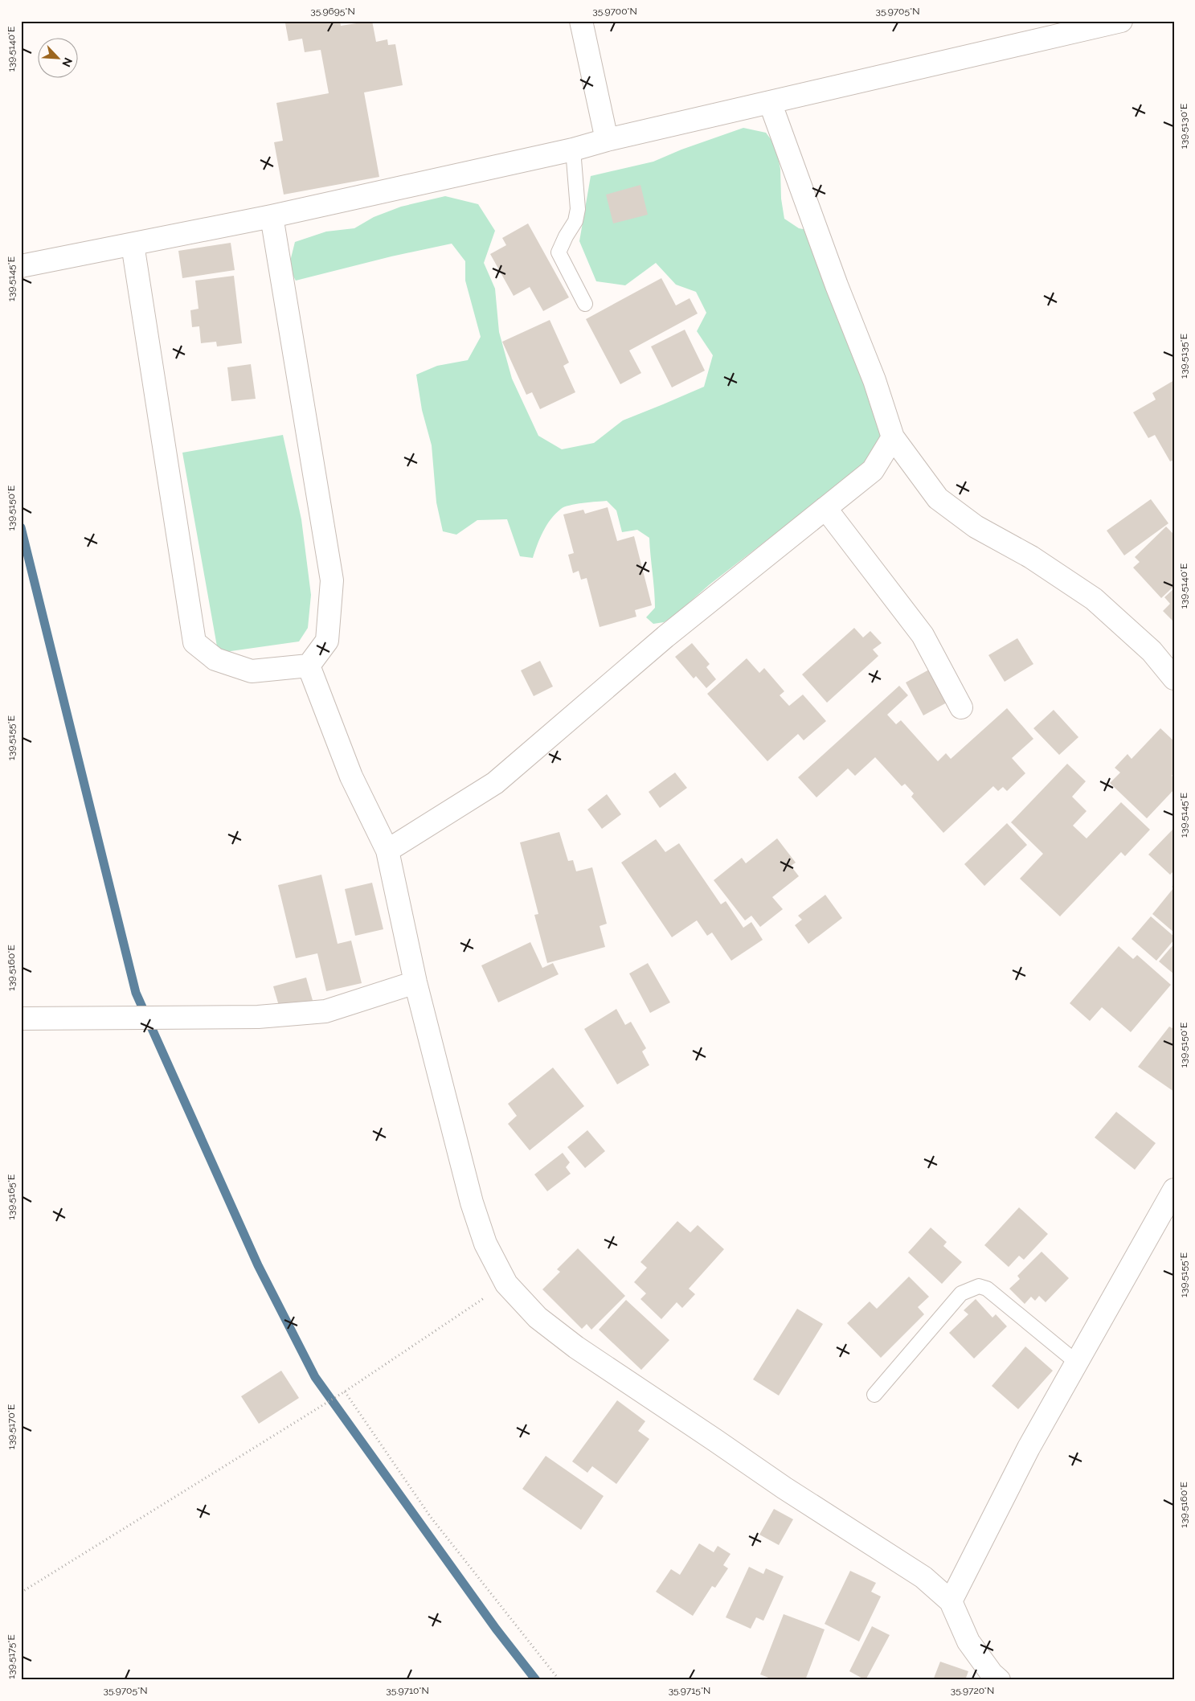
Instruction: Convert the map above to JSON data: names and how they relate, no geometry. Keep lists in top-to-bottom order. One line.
{"north":"bottom right","coordinates":["35.9695°N","35.9700°N","35.9705°N","139.5140°E","139.5130°E","139.5145°E","139.5135°E","139.5150°E","139.5155°E","139.5160°E","139.5165°E","139.5170°E","139.5175°E","35.9710°N","35.9715°N","35.9720°N"]}
